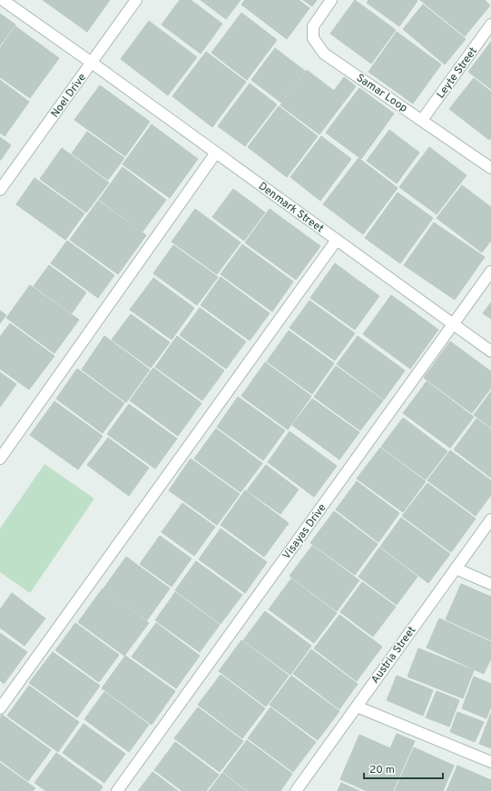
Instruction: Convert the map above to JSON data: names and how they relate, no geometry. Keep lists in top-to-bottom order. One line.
{"streets":{"street":["Leyte Street","Samar Loop","Noel Drive","Denmark Street","Visayas Drive","Austria Street"]},"crossings":[["Leyte Street","Samar Loop"],["Noel Drive","Denmark Street"],["Denmark Street","Visayas Drive"]],"scale_bar":"20 m"}
